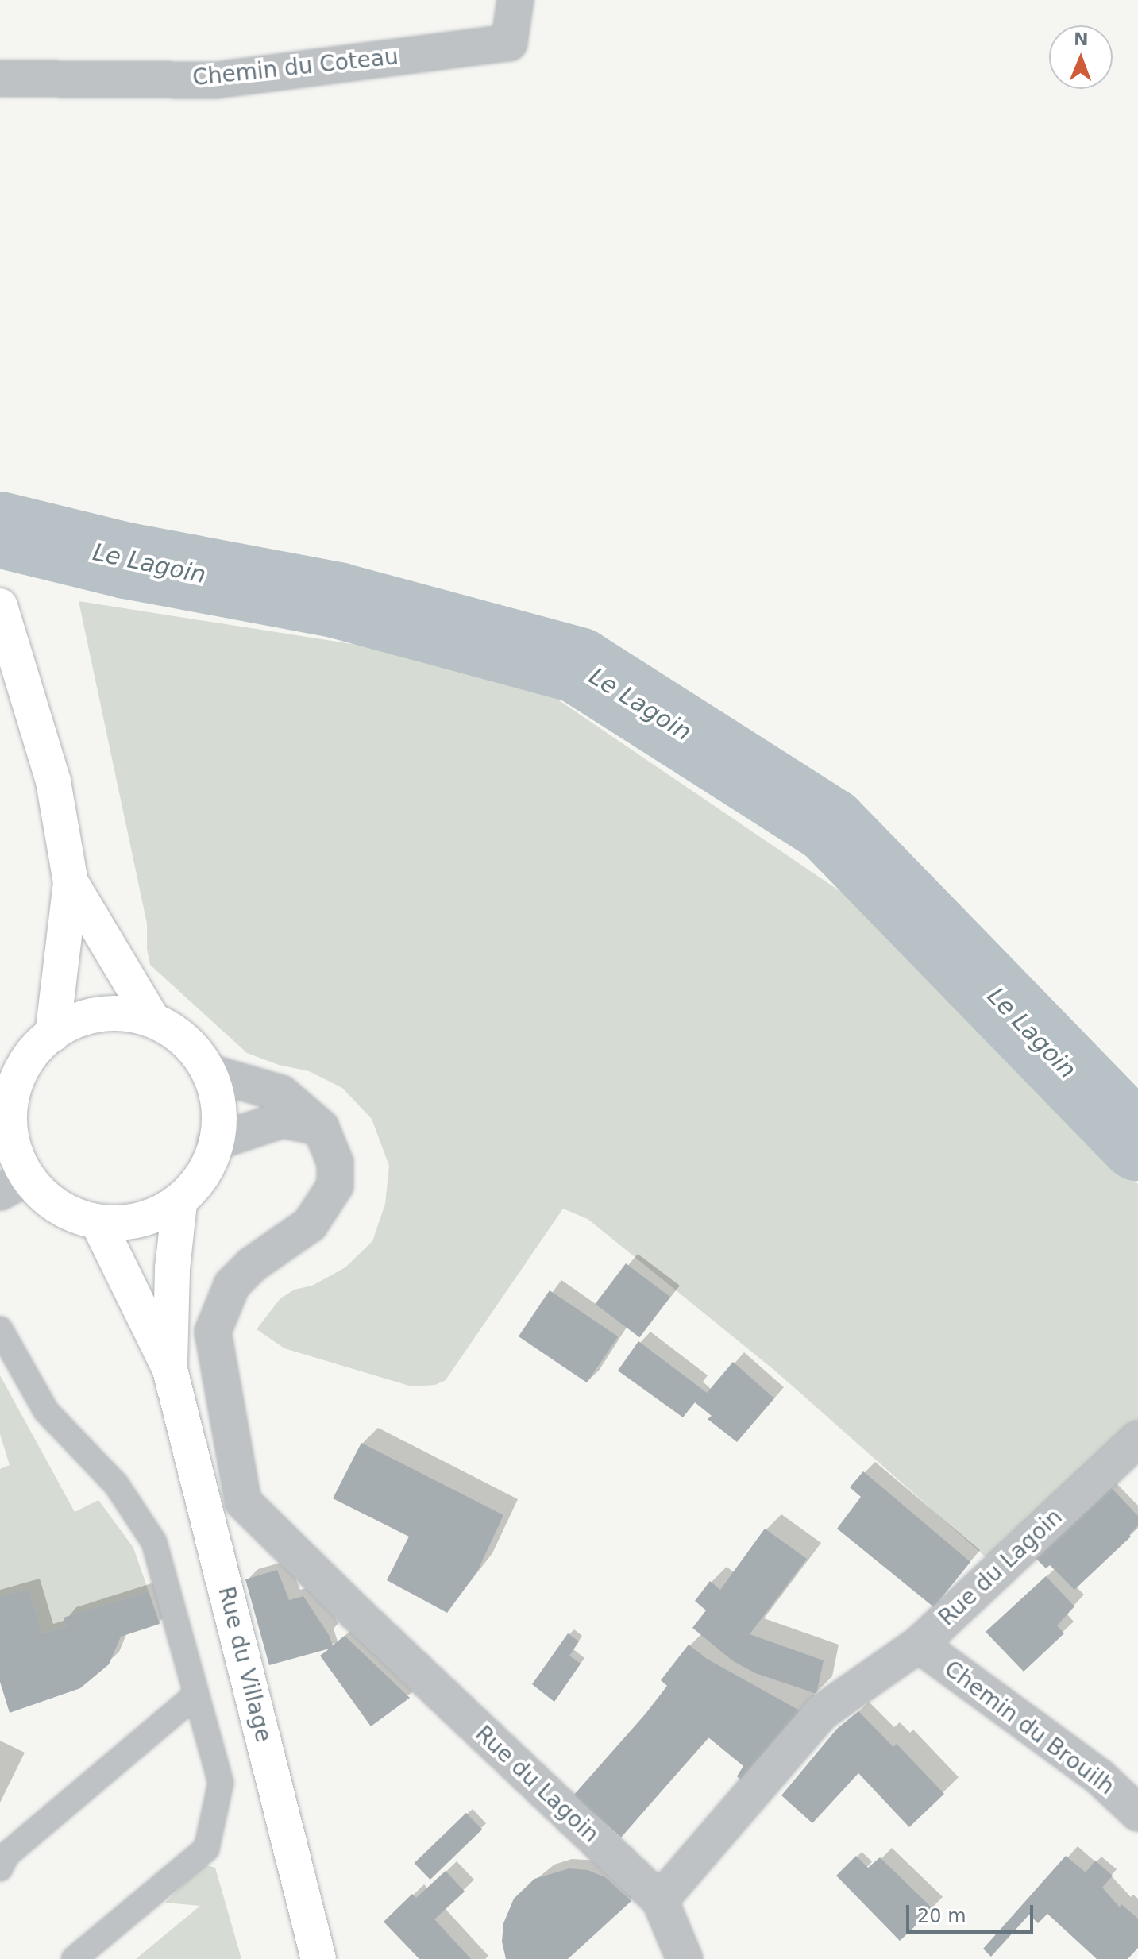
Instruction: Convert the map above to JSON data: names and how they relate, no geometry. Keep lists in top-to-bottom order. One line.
{"streets":{"main road":["Rue du Village"],"street":["Chemin du Coteau","Rue du Lagoin","Chemin du Brouilh"]},"crossings":[["Rue du Lagoin","Rue du Village"],["Rue du Lagoin","Chemin du Brouilh"]],"water":["Le Lagoin"],"scale_bar":"20 m","north":"top"}
